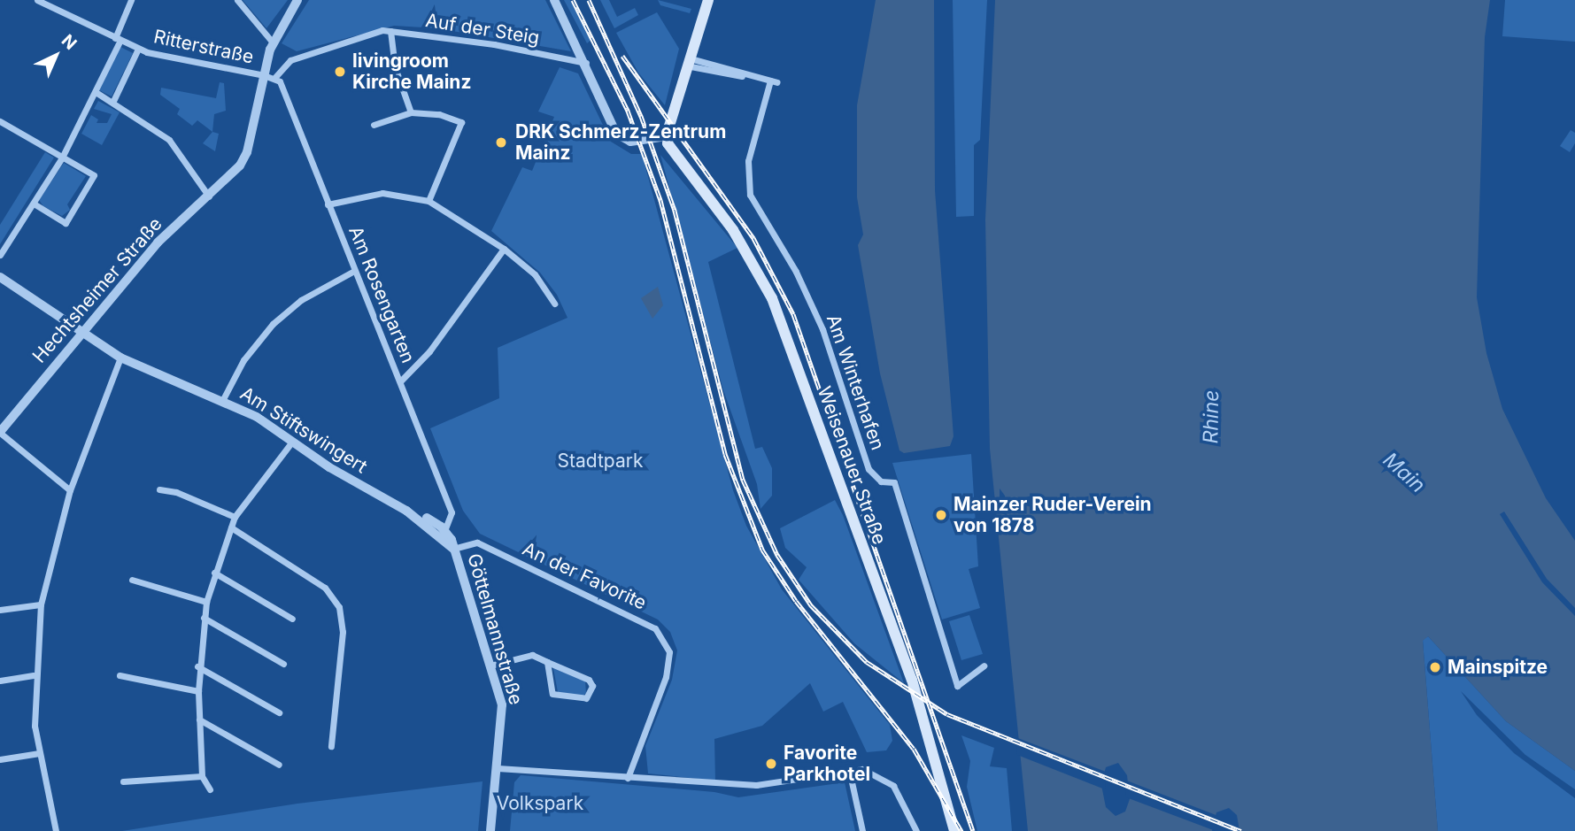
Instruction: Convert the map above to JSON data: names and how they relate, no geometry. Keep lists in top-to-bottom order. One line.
{"streets":{"main road":["Weisenauer Straße"],"street":["Auf der Steig","Ritterstraße","Hechtsheimer Straße","Am Rosengarten","Am Winterhafen","Am Stiftswingert","An der Favorite","Göttelmannstraße"]},"crossings":[["Auf der Steig","Am Rosengarten"],["Ritterstraße","Hechtsheimer Straße"],["Hechtsheimer Straße","Am Stiftswingert"],["Am Rosengarten","Am Stiftswingert"],["Am Rosengarten","Göttelmannstraße"],["Am Stiftswingert","Göttelmannstraße"],["An der Favorite","Göttelmannstraße"]],"water":["Rhine","Main"],"parks":["Stadtpark","Volkspark"],"places":["livingroom Kirche Mainz","DRK Schmerz-Zentrum Mainz","Mainzer Ruder-Verein von 1878","Mainspitze","Favorite Parkhotel"],"north":"top right"}
